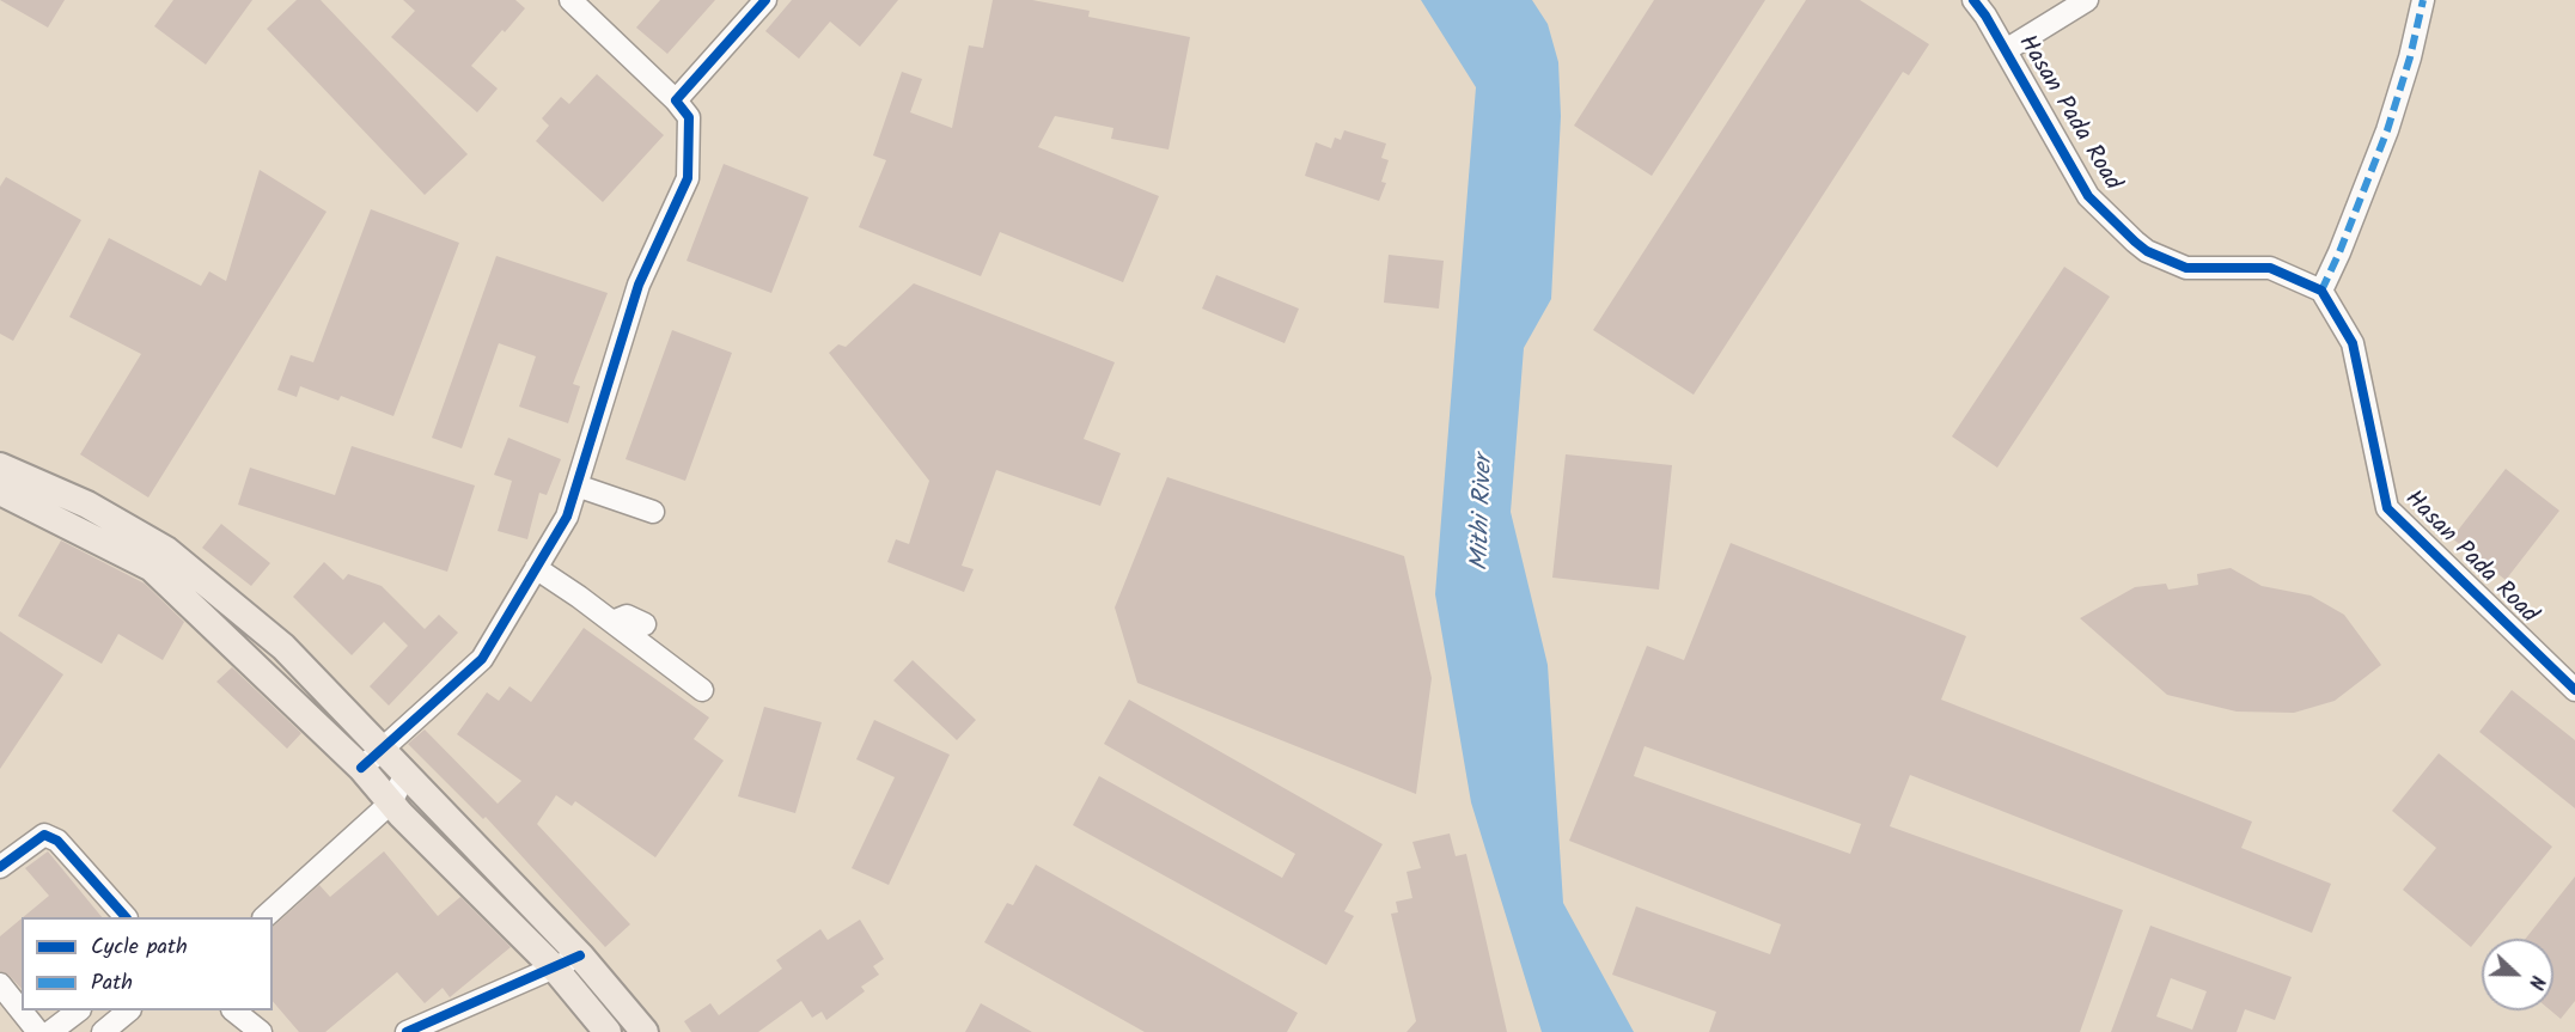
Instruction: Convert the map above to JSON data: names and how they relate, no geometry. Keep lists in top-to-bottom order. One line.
{"streets":{"street":["Hasan Pada Road"]},"water":["Mithi River"],"legend":["Cycle path","Path"],"north":"right"}
